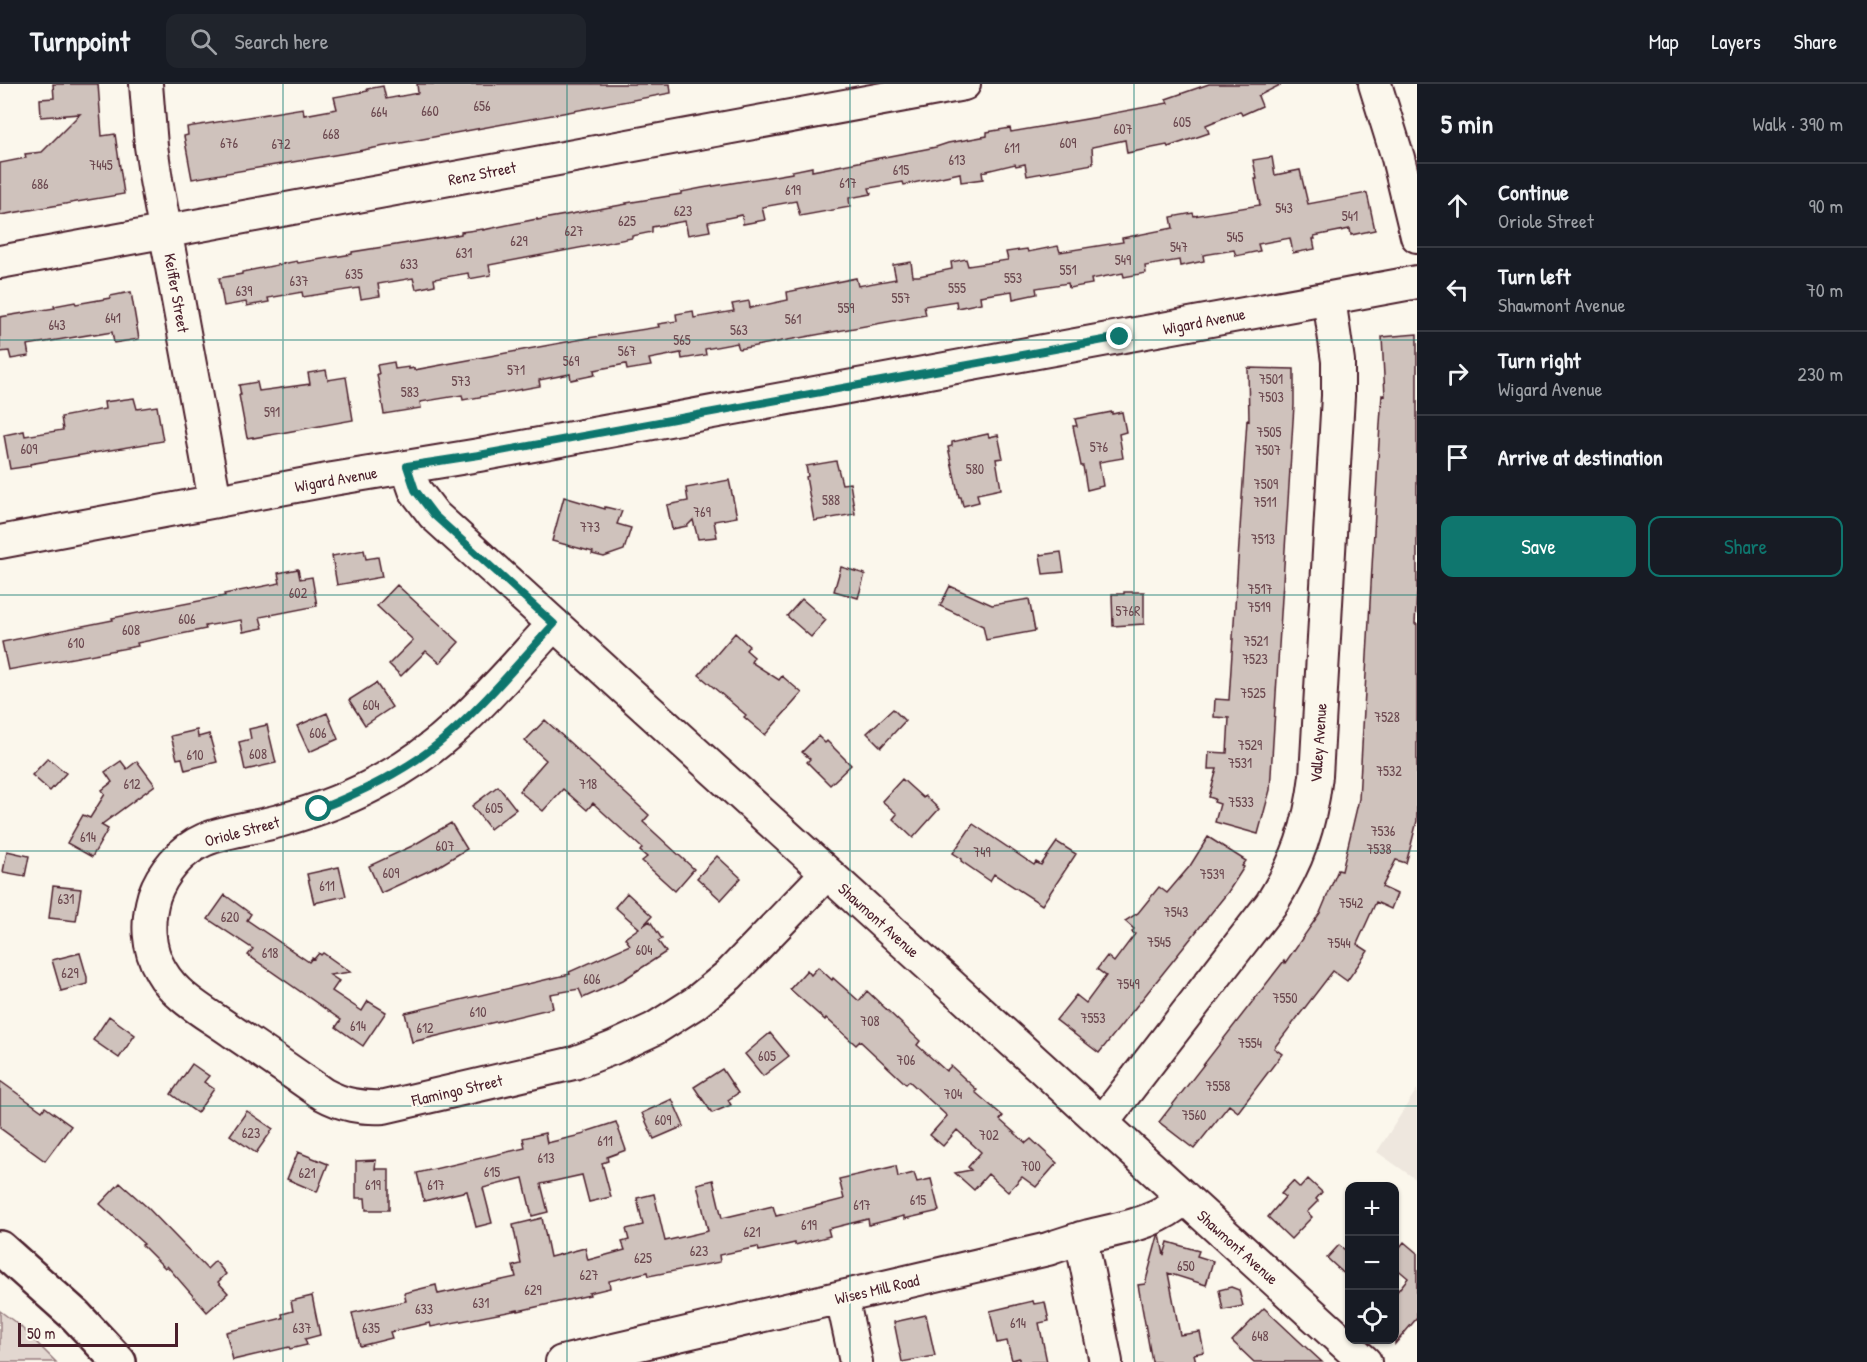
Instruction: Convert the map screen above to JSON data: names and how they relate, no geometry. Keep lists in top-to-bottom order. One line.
{"streets":{"street":["Renz Street","Keiffer Street","Wigard Avenue","Valley Avenue","Oriole Street","Shawmont Avenue","Flamingo Street","Wises Mill Road"]},"crossings":[["Renz Street","Keiffer Street"],["Keiffer Street","Wigard Avenue"],["Wigard Avenue","Valley Avenue"],["Wigard Avenue","Shawmont Avenue"],["Valley Avenue","Shawmont Avenue"],["Oriole Street","Shawmont Avenue"],["Oriole Street","Flamingo Street"],["Shawmont Avenue","Flamingo Street"],["Shawmont Avenue","Wises Mill Road"]],"house_numbers":["656","660","664","605","607","668","676","609","672","611","613","7445","615","617","686","619","543","623","541","625","627","545","629","547","631","549","633","551","635","553","637","555","639","557","559","641","561","643","563","565","567","569","571","7501","573","583","7503","591","7505","576","609","7507","580","7509","588","7511","769","773","7513","7517","602","7519","576R","606","608","7521","610","7523","7525","604","7528","606","7529","608","610","7531","7532","612","718","7533","605","7536","614","607","7538","749","609","7539","611","631","7542","7543","620","7545","7544","604","618","629","606","7549","7550","610","7553","708","614","612","7554","605","706","7558","704","7560","609","623","702","611","613","700","615","621","619","617","615","617","619","621","623","625","650","627","629","631","633","614","637","635","648"],"scale_bar":"50 m","page":{"header":"Turnpoint","search":"Search here","nav":["Map","Layers","Share"],"heading":["5 min","Walk · 390 m"],"list":[["Continue","Oriole Street","90 m"],["Turn left","Shawmont Avenue","70 m"],["Turn right","Wigard Avenue","230 m"],"Arrive at destination"],"buttons":["Save","Share"],"map_buttons":["+","−"],"scale":"50 m"}}
